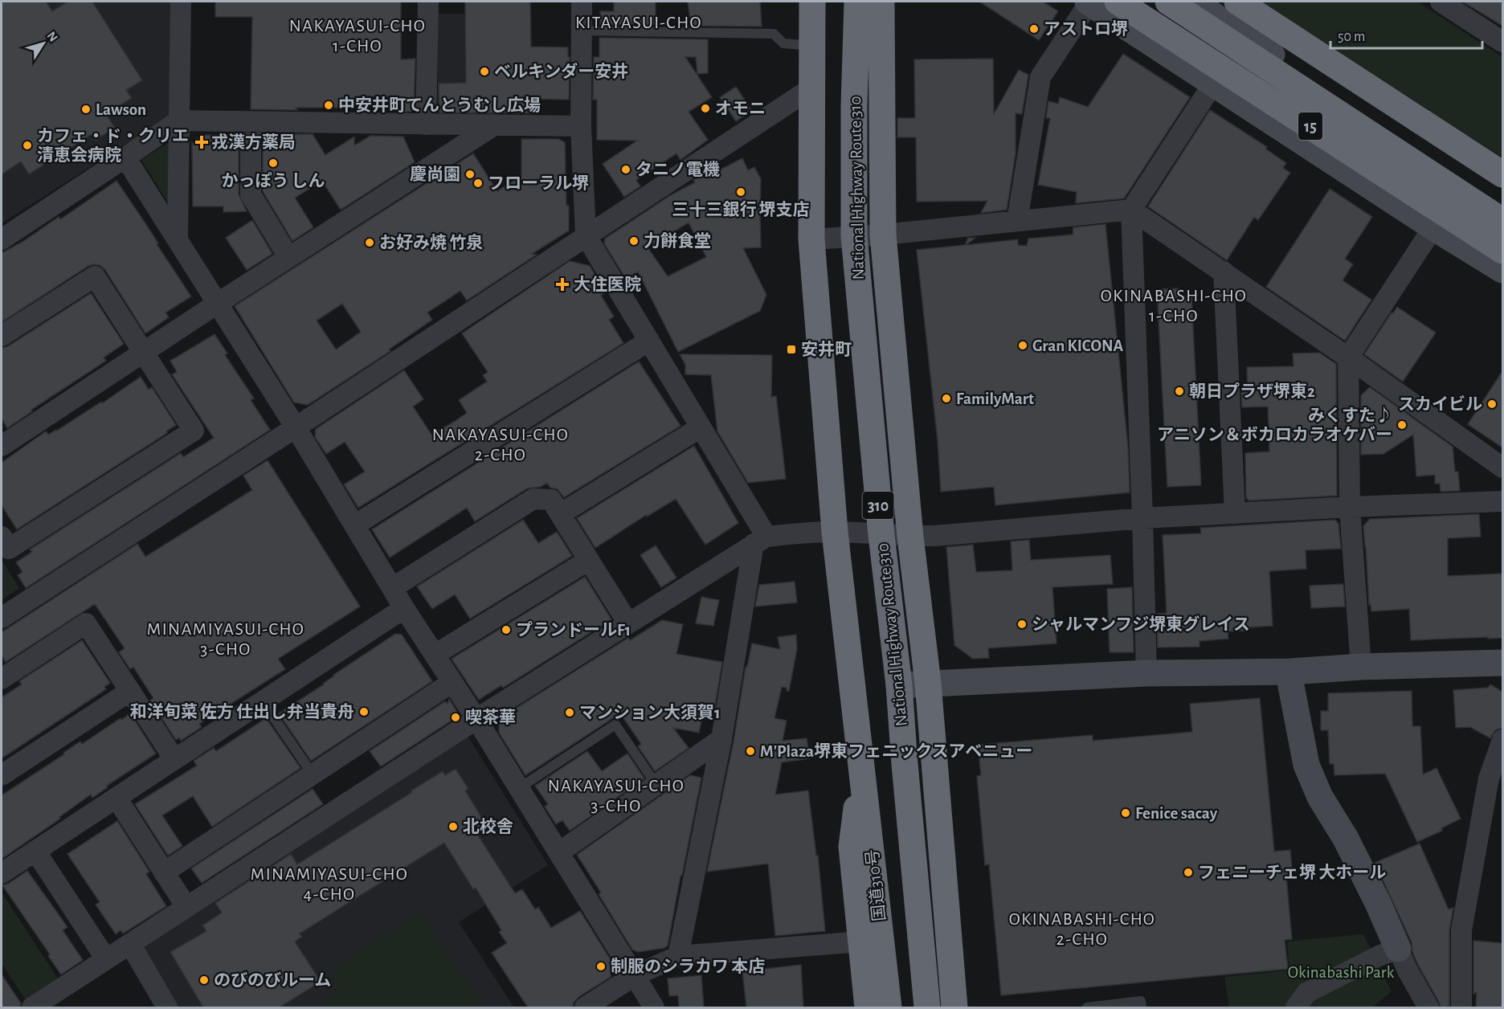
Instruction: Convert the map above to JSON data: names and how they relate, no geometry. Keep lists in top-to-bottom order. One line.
{"streets":{"highway":["15","National Highway Route 310","310","国道310号"]},"districts":["KITAYASUI-CHO","NAKAYASUI-CHO 1-CHO","OKINABASHI-CHO 1-CHO","NAKAYASUI-CHO 2-CHO","MINAMIYASUI-CHO 3-CHO","NAKAYASUI-CHO 3-CHO","MINAMIYASUI-CHO 4-CHO","OKINABASHI-CHO 2-CHO"],"parks":["Okinabashi Park"],"places":{"other":["アストロ堺","ベルキンダー安井","中安井町てんとうむし広場","オモニ","Lawson","カフェ・ド・クリエ 清恵会病院","かっぽう しん","タニノ電機","慶尚園","フローラル堺","三十三銀行 堺支店","力餅食堂","お好み焼 竹泉","Gran KICONA","朝日プラザ堺東2","FamilyMart","スカイビル","みくすた♪ アニソン＆ボカロカラオケバー","シャルマンフジ堺東グレイス","プランドールF1","和洋旬菜 佐方 仕出し弁当貴舟","マンション大須賀1","喫茶華","M'Plaza堺東フェニックスアベニュー","Fenice sacay","北校舎","フェニーチェ堺 大ホール","制服のシラカワ 本店","のびのびルーム"],"health":["戎漢方薬局","大住医院"],"transit":["安井町"]},"scale_bar":"50 m","north":"top right"}
